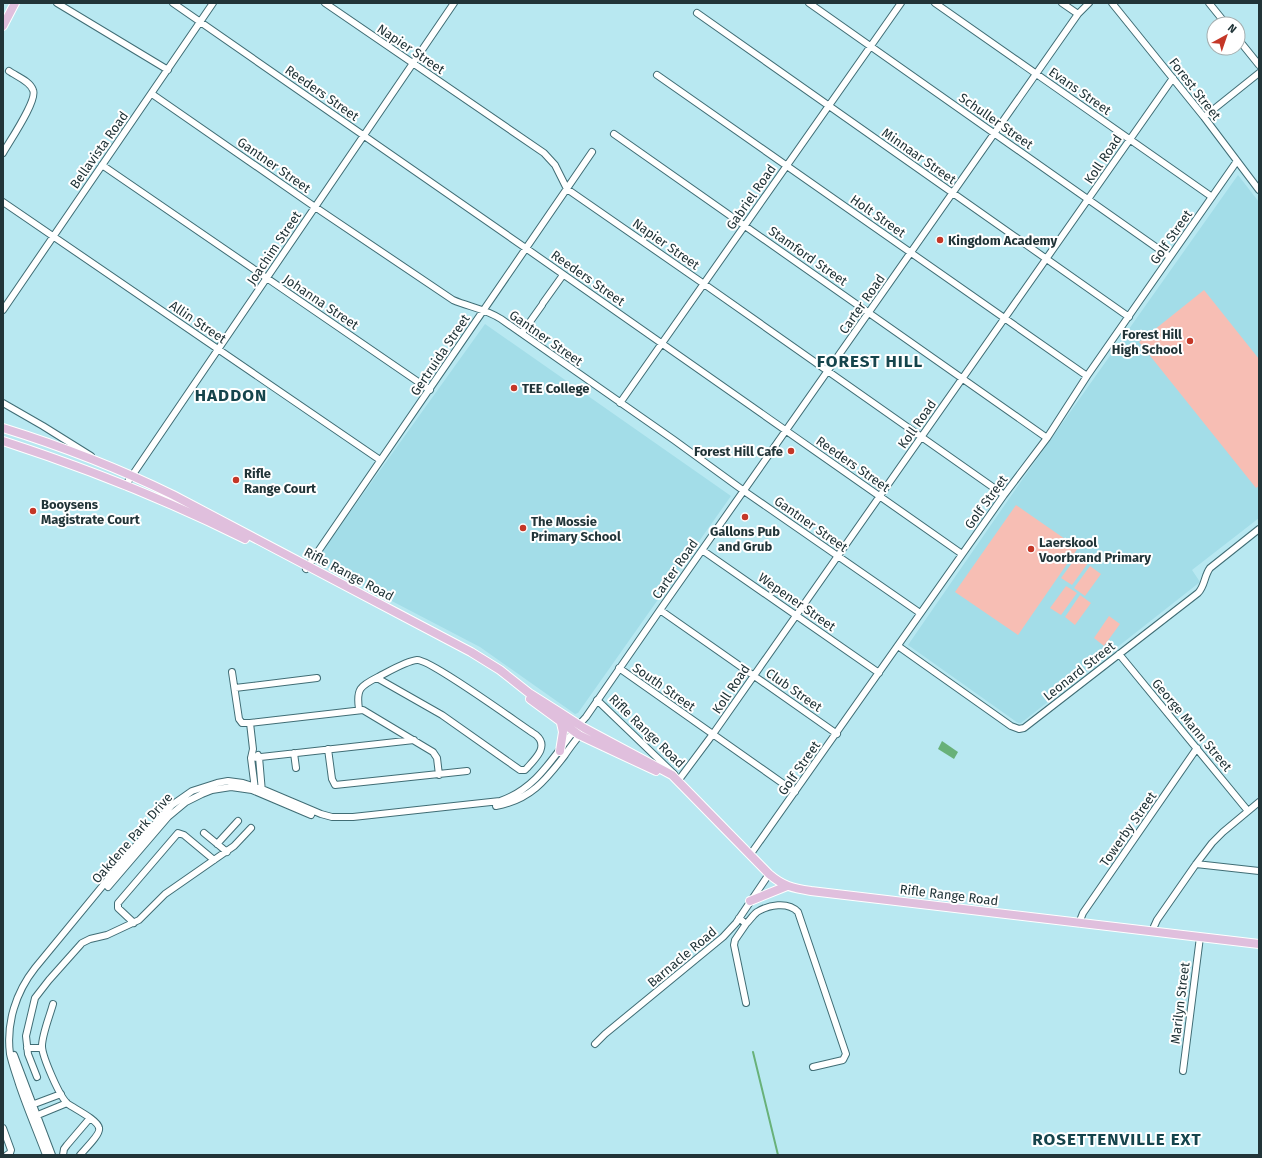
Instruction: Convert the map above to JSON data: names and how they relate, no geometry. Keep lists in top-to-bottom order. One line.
{"streets":{"main road":["Rifle Range Road"],"street":["Napier Street","Forest Street","Evans Street","Reeders Street","Schuller Street","Bellavista Road","Minnaar Street","Koll Road","Gantner Street","Gabriel Road","Holt Street","Golf Street","Joachim Street","Stamford Street","Johanna Street","Carter Road","Allin Street","Gertruida Street","Wepener Street","Leonard Street","South Street","Club Street","George Mann Street","Towerby Street","Oakdene Park Drive","Barnacle Road","Marilyn Street"]},"crossings":[["Napier Street","Koll Road"],["Napier Street","Gabriel Road"],["Napier Street","Golf Street"],["Napier Street","Joachim Street"],["Napier Street","Carter Road"],["Napier Street","Gertruida Street"],["Forest Street","Koll Road"],["Forest Street","Golf Street"],["Evans Street","Koll Road"],["Evans Street","Golf Street"],["Evans Street","Carter Road"],["Reeders Street","Bellavista Road"],["Reeders Street","Koll Road"],["Reeders Street","Gabriel Road"],["Reeders Street","Golf Street"],["Reeders Street","Joachim Street"],["Reeders Street","Carter Road"],["Reeders Street","Gertruida Street"],["Schuller Street","Koll Road"],["Schuller Street","Gabriel Road"],["Schuller Street","Golf Street"],["Schuller Street","Carter Road"],["Bellavista Road","Gantner Street"],["Bellavista Road","Johanna Street"],["Bellavista Road","Allin Street"],["Minnaar Street","Koll Road"],["Minnaar Street","Gabriel Road"],["Minnaar Street","Golf Street"],["Minnaar Street","Carter Road"],["Koll Road","Gantner Street"],["Koll Road","Holt Street"],["Koll Road","Stamford Street"],["Koll Road","Rifle Range Road"],["Koll Road","Wepener Street"],["Koll Road","South Street"],["Koll Road","Club Street"],["Gantner Street","Gabriel Road"],["Gantner Street","Golf Street"],["Gantner Street","Joachim Street"],["Gantner Street","Carter Road"],["Gantner Street","Gertruida Street"],["Gabriel Road","Holt Street"],["Gabriel Road","Stamford Street"],["Holt Street","Golf Street"],["Holt Street","Carter Road"],["Golf Street","Stamford Street"],["Golf Street","Rifle Range Road"],["Golf Street","Wepener Street"],["Golf Street","Leonard Street"],["Golf Street","South Street"],["Golf Street","Club Street"],["Joachim Street","Johanna Street"],["Joachim Street","Allin Street"],["Joachim Street","Rifle Range Road"],["Stamford Street","Carter Road"],["Johanna Street","Gertruida Street"],["Carter Road","Rifle Range Road"],["Carter Road","Wepener Street"],["Carter Road","South Street"],["Carter Road","Club Street"],["Carter Road","Oakdene Park Drive"],["Allin Street","Gertruida Street"],["Gertruida Street","Rifle Range Road"],["Rifle Range Road","Towerby Street"],["Rifle Range Road","Oakdene Park Drive"],["Rifle Range Road","Barnacle Road"],["Rifle Range Road","Marilyn Street"],["Leonard Street","George Mann Street"],["George Mann Street","Towerby Street"]],"districts":["FOREST HILL","HADDON","ROSETTENVILLE EXT"],"places":["Kingdom Academy","Forest Hill High School","TEE College","Forest Hill Cafe","Rifle Range Court","Booysens Magistrate Court","Gallons Pub and Grub","The Mossie Primary School","Laerskool Voorbrand Primary"],"north":"top right"}
